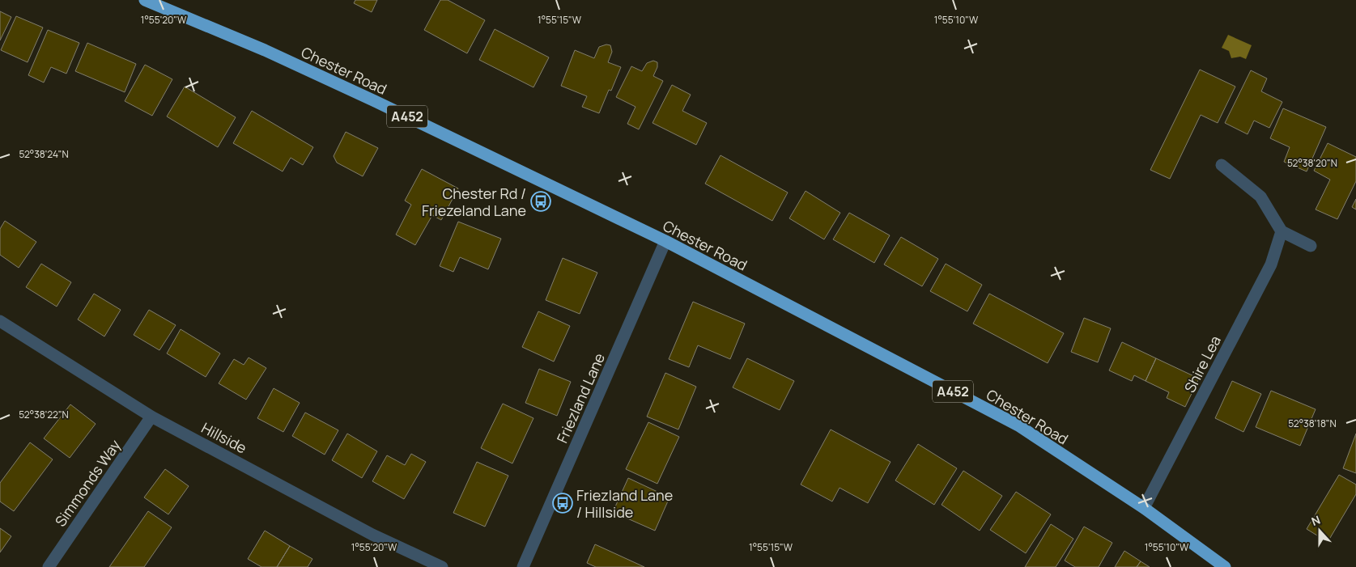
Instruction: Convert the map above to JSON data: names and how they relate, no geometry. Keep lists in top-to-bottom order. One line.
{"streets":{"highway":["Chester Road","A452"],"street":["Shire Lea","Friezland Lane","Hillside","Simmonds Way"]},"crossings":[["Chester Road","Shire Lea"],["Chester Road","Friezland Lane"],["Hillside","Simmonds Way"]],"places":{"bus stop":["Chester Rd / Friezeland Lane","Friezland Lane / Hillside"]},"north":"top","coordinates":["1°55'20\"W","1°55'15\"W","1°55'10\"W","52°38'24\"N","52°38'20\"N","52°38'22\"N","52°38'18\"N"]}
